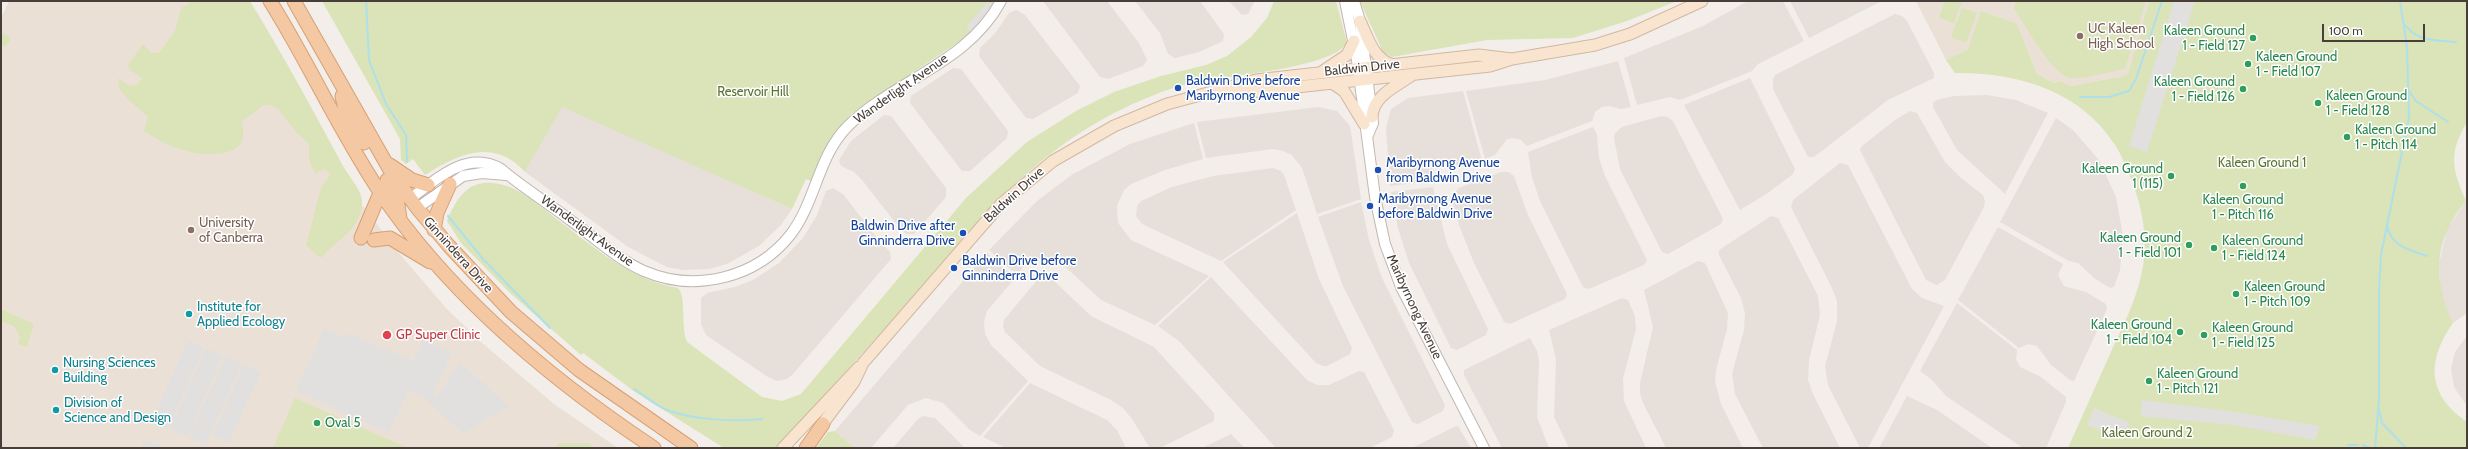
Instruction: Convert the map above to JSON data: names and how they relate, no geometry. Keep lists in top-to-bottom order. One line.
{"streets":{"main road":["Baldwin Drive","Ginninderra Drive"],"street":["Wanderlight Avenue","Maribyrnong Avenue"]},"crossings":[["Baldwin Drive","Maribyrnong Avenue"],["Wanderlight Avenue","Ginninderra Drive"]],"parks":["Reservoir Hill","Kaleen Ground 1","Kaleen Ground 2"],"places":["UC Kaleen High School","Kaleen Ground 1 - Field 127","Kaleen Ground 1 - Field 107","Baldwin Drive before Maribyrnong Avenue","Kaleen Ground 1 - Field 126","Kaleen Ground 1 - Field 128","Kaleen Ground 1 - Pitch 114","Maribyrnong Avenue from Baldwin Drive","Kaleen Ground 1 (115)","Kaleen Ground 1 - Pitch 116","Maribyrnong Avenue before Baldwin Drive","University of Canberra","Baldwin Drive after Ginninderra Drive","Kaleen Ground 1 - Field 101","Kaleen Ground 1 - Field 124","Baldwin Drive before Ginninderra Drive","Kaleen Ground 1 - Pitch 109","Institute for Applied Ecology","Kaleen Ground 1 - Field 104","GP Super Clinic","Kaleen Ground 1 - Field 125","Nursing Sciences Building","Kaleen Ground 1 - Pitch 121","Division of Science and Design","Oval 5"],"scale_bar":"100 m"}
